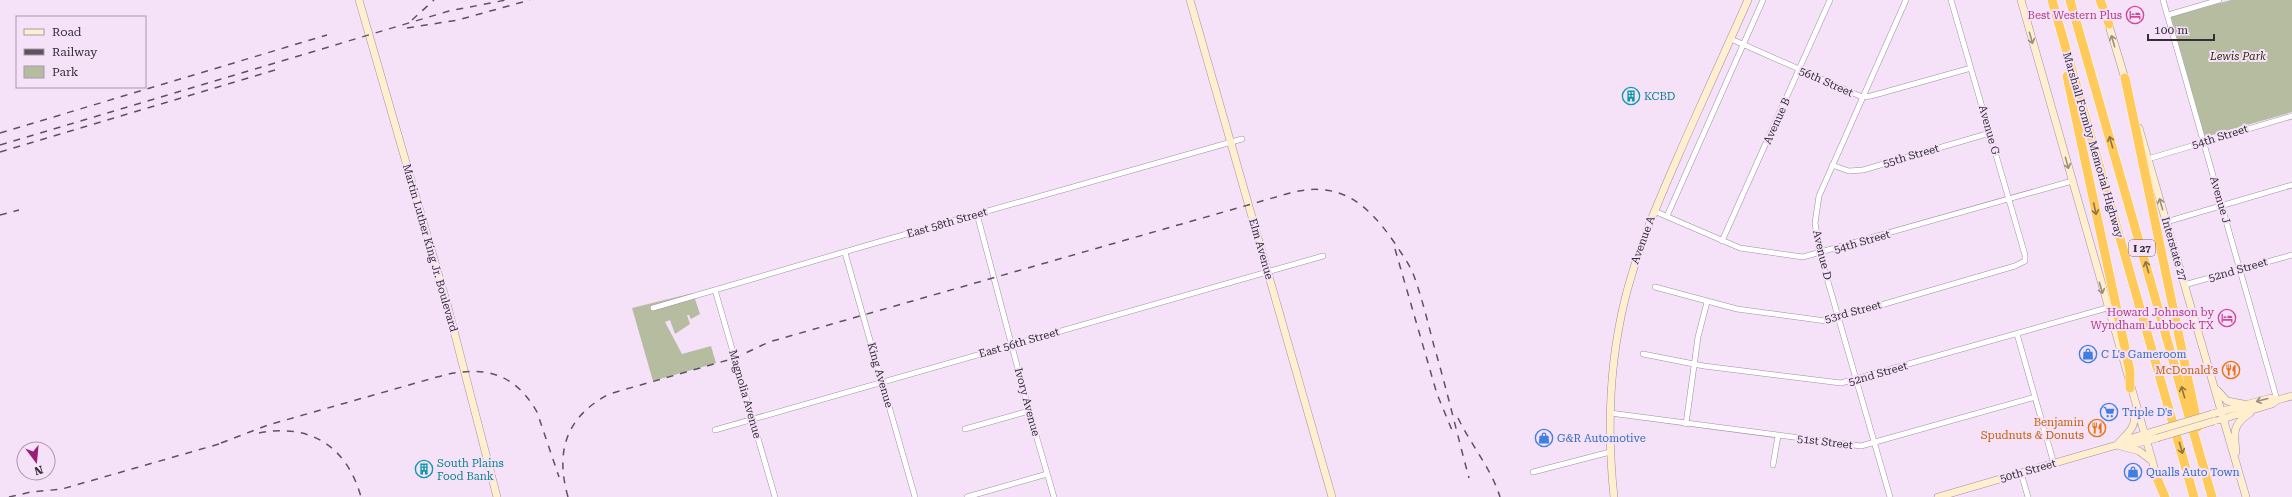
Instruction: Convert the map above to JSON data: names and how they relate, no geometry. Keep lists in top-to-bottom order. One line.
{"streets":{"highway":["Marshall Formby Memorial Highway","I 27"],"main road":["Avenue A","Martin Luther King Jr. Boulevard","Elm Avenue","Interstate 27","50th Street"],"street":["56th Street","Avenue B","Avenue G","54th Street","55th Street","Avenue J","East 58th Street","Avenue D","52nd Street","53rd Street","East 56th Street","King Avenue","Magnolia Avenue","Ivory Avenue","51st Street"]},"crossings":[["56th Street","Avenue B"],["56th Street","Avenue G"],["56th Street","Avenue A"],["56th Street","Avenue D"],["Avenue B","54th Street"],["Avenue G","54th Street"],["Avenue G","55th Street"],["Avenue G","53rd Street"],["54th Street","Avenue J"],["54th Street","Avenue A"],["54th Street","Interstate 27"],["54th Street","Avenue D"],["55th Street","Avenue D"],["Avenue J","52nd Street"],["Avenue J","50th Street"],["East 58th Street","Elm Avenue"],["East 58th Street","King Avenue"],["East 58th Street","Magnolia Avenue"],["East 58th Street","Ivory Avenue"],["Avenue A","51st Street"],["Elm Avenue","East 56th Street"],["Interstate 27","52nd Street"],["Interstate 27","50th Street"],["Avenue D","52nd Street"],["Avenue D","53rd Street"],["Avenue D","51st Street"],["East 56th Street","King Avenue"],["East 56th Street","Magnolia Avenue"],["East 56th Street","Ivory Avenue"]],"parks":["Lewis Park"],"places":{"hotel":["Best Western Plus","Howard Johnson by Wyndham Lubbock TX"],"building":["KCBD","South Plains Food Bank"],"shop":["C L's Gameroom","G&R Automotive","Qualls Auto Town"],"restaurant":["McDonald's","Benjamin Spudnuts & Donuts"],"supermarket":["Triple D's"]},"legend":["Road","Railway","Park"],"scale_bar":"100 m","north":"bottom"}
